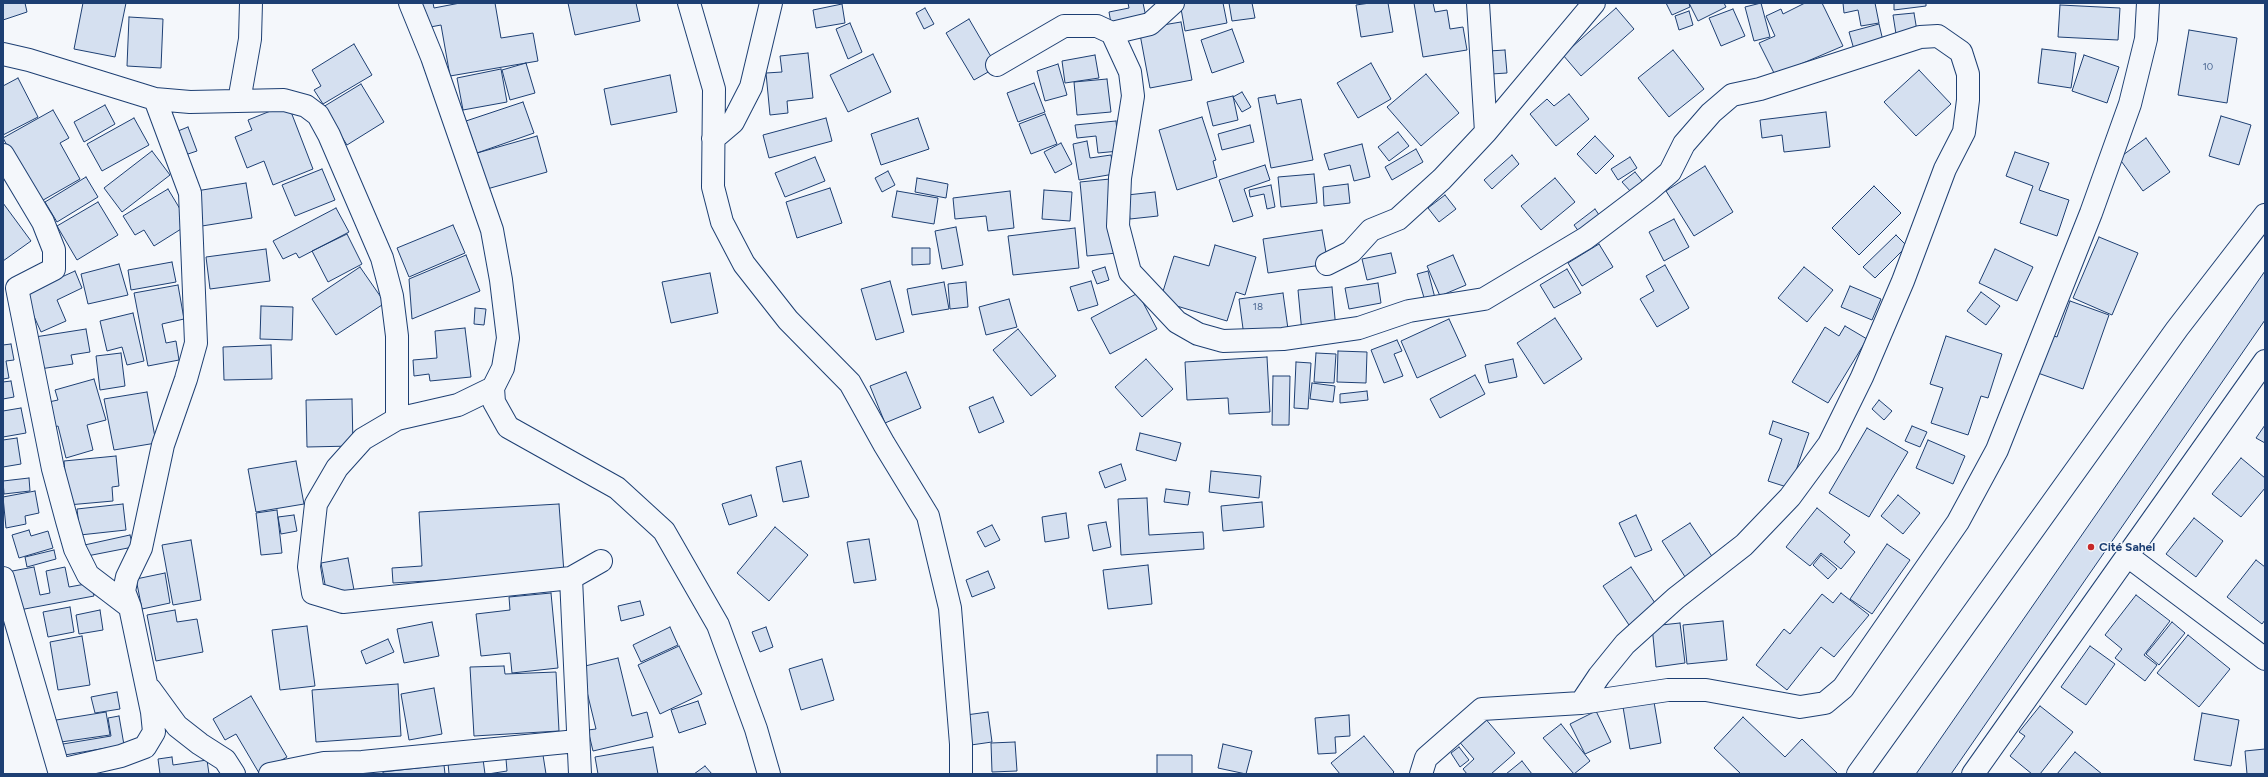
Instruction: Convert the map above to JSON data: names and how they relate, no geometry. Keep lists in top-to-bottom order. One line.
{"places":["Cité Sahel"],"house_numbers":["10","18"]}
